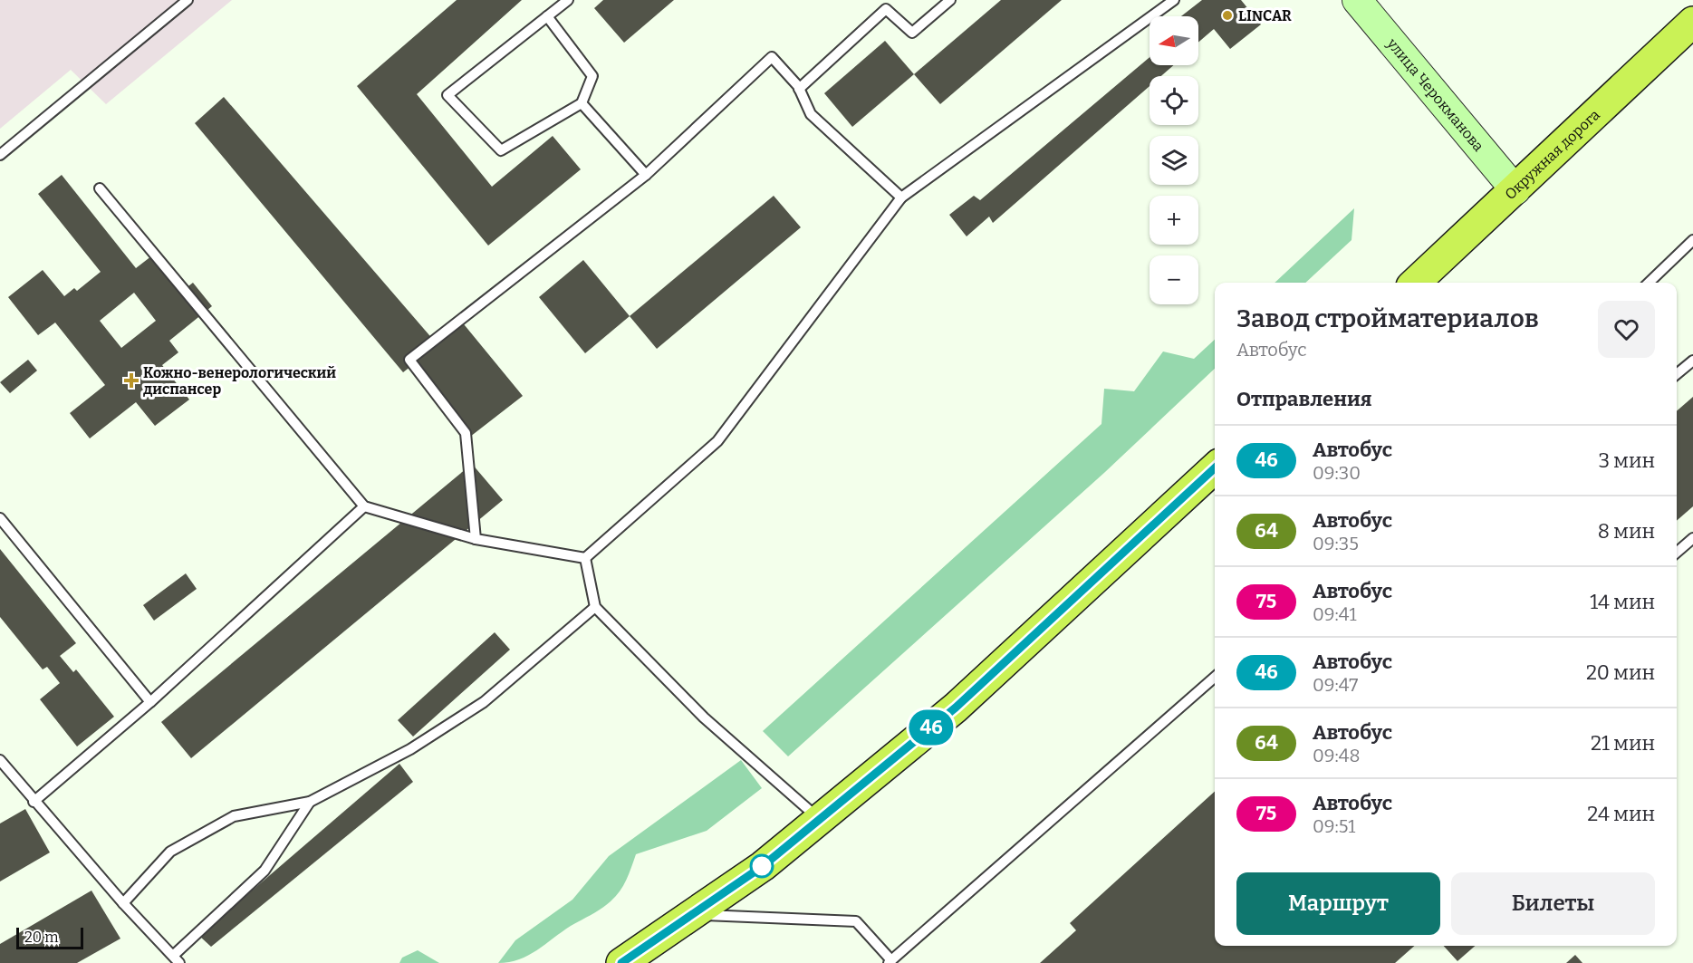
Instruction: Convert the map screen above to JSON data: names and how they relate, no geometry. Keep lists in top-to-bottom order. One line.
{"streets":{"highway":["Окружная дорога"],"street":["улица Черокманова"]},"crossings":[["улица Черокманова","Окружная дорога"]],"places":{"other":["LINCAR"],"health":["Кожно-венерологический диспансер"]},"lines":["bus line 46"],"scale_bar":"20 m","north":"left","page":{"on_map":"46","map_buttons":["+","−"],"heading":[["Завод стройматериалов","Автобус"],"Отправления"],"list":[{"mark":"46","name":"Автобус","note":"09:30","value":"3 мин"},{"mark":"64","name":"Автобус","note":"09:35","value":"8 мин"},{"mark":"75","name":"Автобус","note":"09:41","value":"14 мин"},{"mark":"46","name":"Автобус","note":"09:47","value":"20 мин"},{"mark":"64","name":"Автобус","note":"09:48","value":"21 мин"},{"mark":"75","name":"Автобус","note":"09:51","value":"24 мин"}],"buttons":["Маршрут","Билеты"],"scale":"20 m"}}
